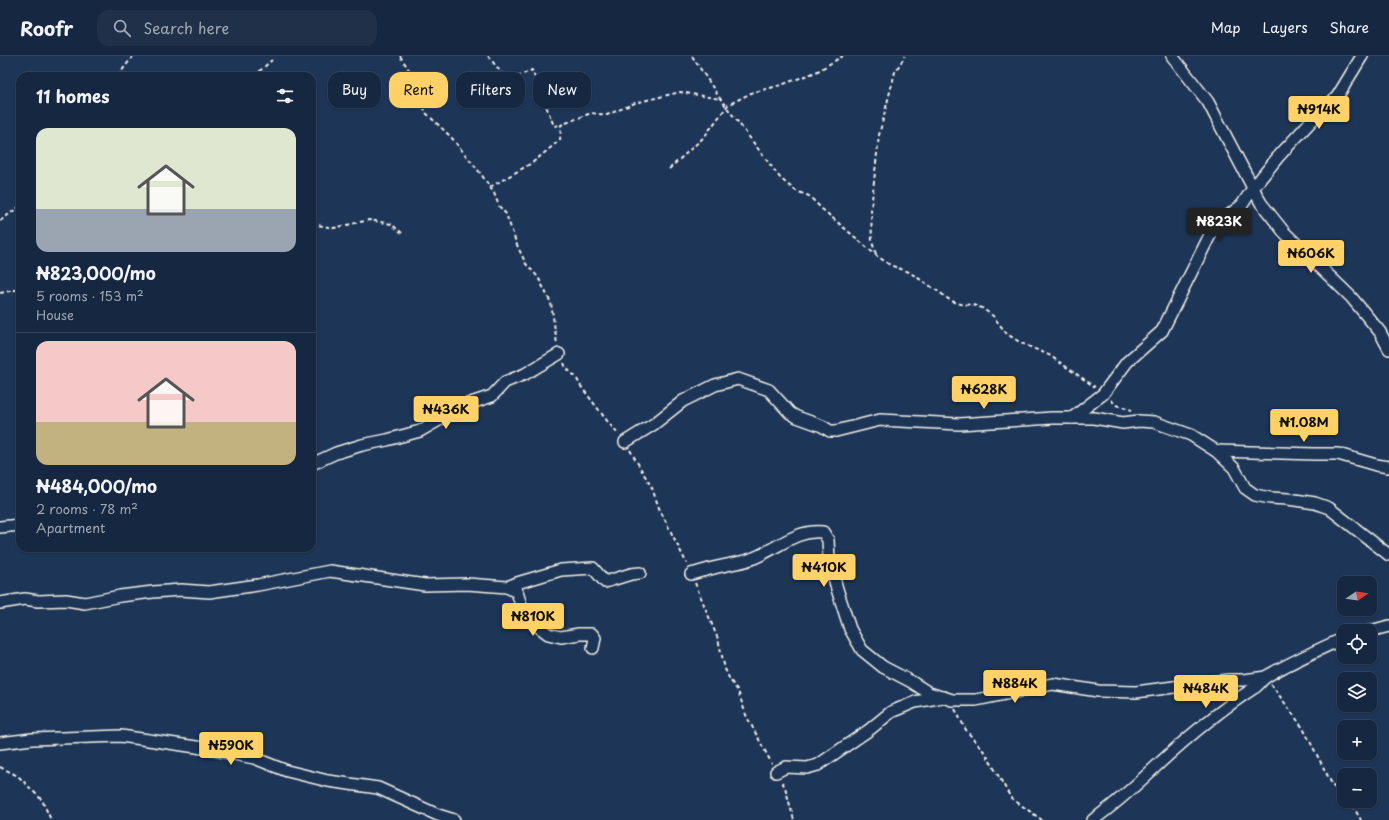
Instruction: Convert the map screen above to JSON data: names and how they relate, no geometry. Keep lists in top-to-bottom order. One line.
{"north":"right","page":{"header":"Roofr","search":"Search here","nav":["Map","Layers","Share"],"chip":["Buy","Rent","Filters","New"],"heading":"11 homes","price":["₦914K","₦823K","₦606K","₦628K","₦436K","₦1.08M","₦410K","₦810K","₦884K","₦484K","₦590K"],"list":[{"name":"₦823,000/mo","note":"5 rooms · 153 m² · House"},{"name":"₦484,000/mo","note":"2 rooms · 78 m² · Apartment"}],"map_buttons":["+","−"]}}
